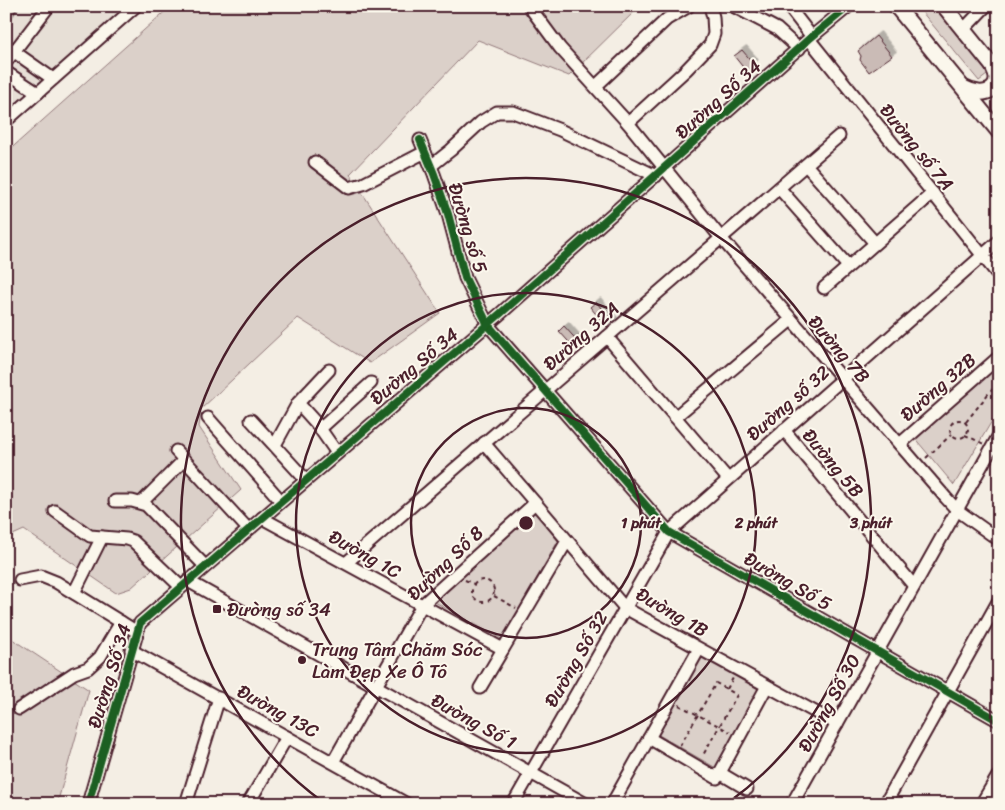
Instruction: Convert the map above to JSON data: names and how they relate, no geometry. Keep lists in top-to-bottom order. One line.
{"streets":{"street":["Đường Số 34","Đường số 7A","Đường số 5","Đường 32A","Đường 7B","Đường 32B","Đường số 32","Đường 5B","Đường 1C","Đường Số 8","Đường Số 5","Đường 1B","Đường Số 32","Đường Số 30","Đường 13C","Đường Số 1"]},"crossings":[["Đường Số 34","Đường số 7A"],["Đường Số 34","Đường số 5"],["Đường Số 34","Đường 7B"],["Đường Số 34","Đường 1C"],["Đường Số 34","Đường Số 5"],["Đường Số 34","Đường 13C"],["Đường Số 34","Đường Số 1"],["Đường số 7A","Đường số 32"],["Đường số 5","Đường Số 5"],["Đường 32A","Đường 7B"],["Đường 32A","Đường 1C"],["Đường 32A","Đường Số 5"],["Đường 32A","Đường 1B"],["Đường 7B","Đường 32B"],["Đường 7B","Đường số 32"],["Đường 7B","Đường Số 30"],["Đường số 32","Đường 5B"],["Đường số 32","Đường Số 5"],["Đường số 32","Đường Số 32"],["Đường 5B","Đường Số 30"],["Đường 1C","Đường Số 8"],["Đường Số 8","Đường 1B"],["Đường Số 8","Đường 13C"],["Đường Số 8","Đường Số 1"],["Đường Số 5","Đường Số 32"],["Đường Số 5","Đường Số 30"],["Đường 1B","Đường Số 32"],["Đường 1B","Đường Số 30"],["Đường Số 32","Đường Số 1"]],"places":{"transit":["Đường số 34"],"other":["Trung Tâm Chăm Sóc Làm Đẹp Xe Ô Tô"]},"rings":["1 phút","2 phút","3 phút"]}
